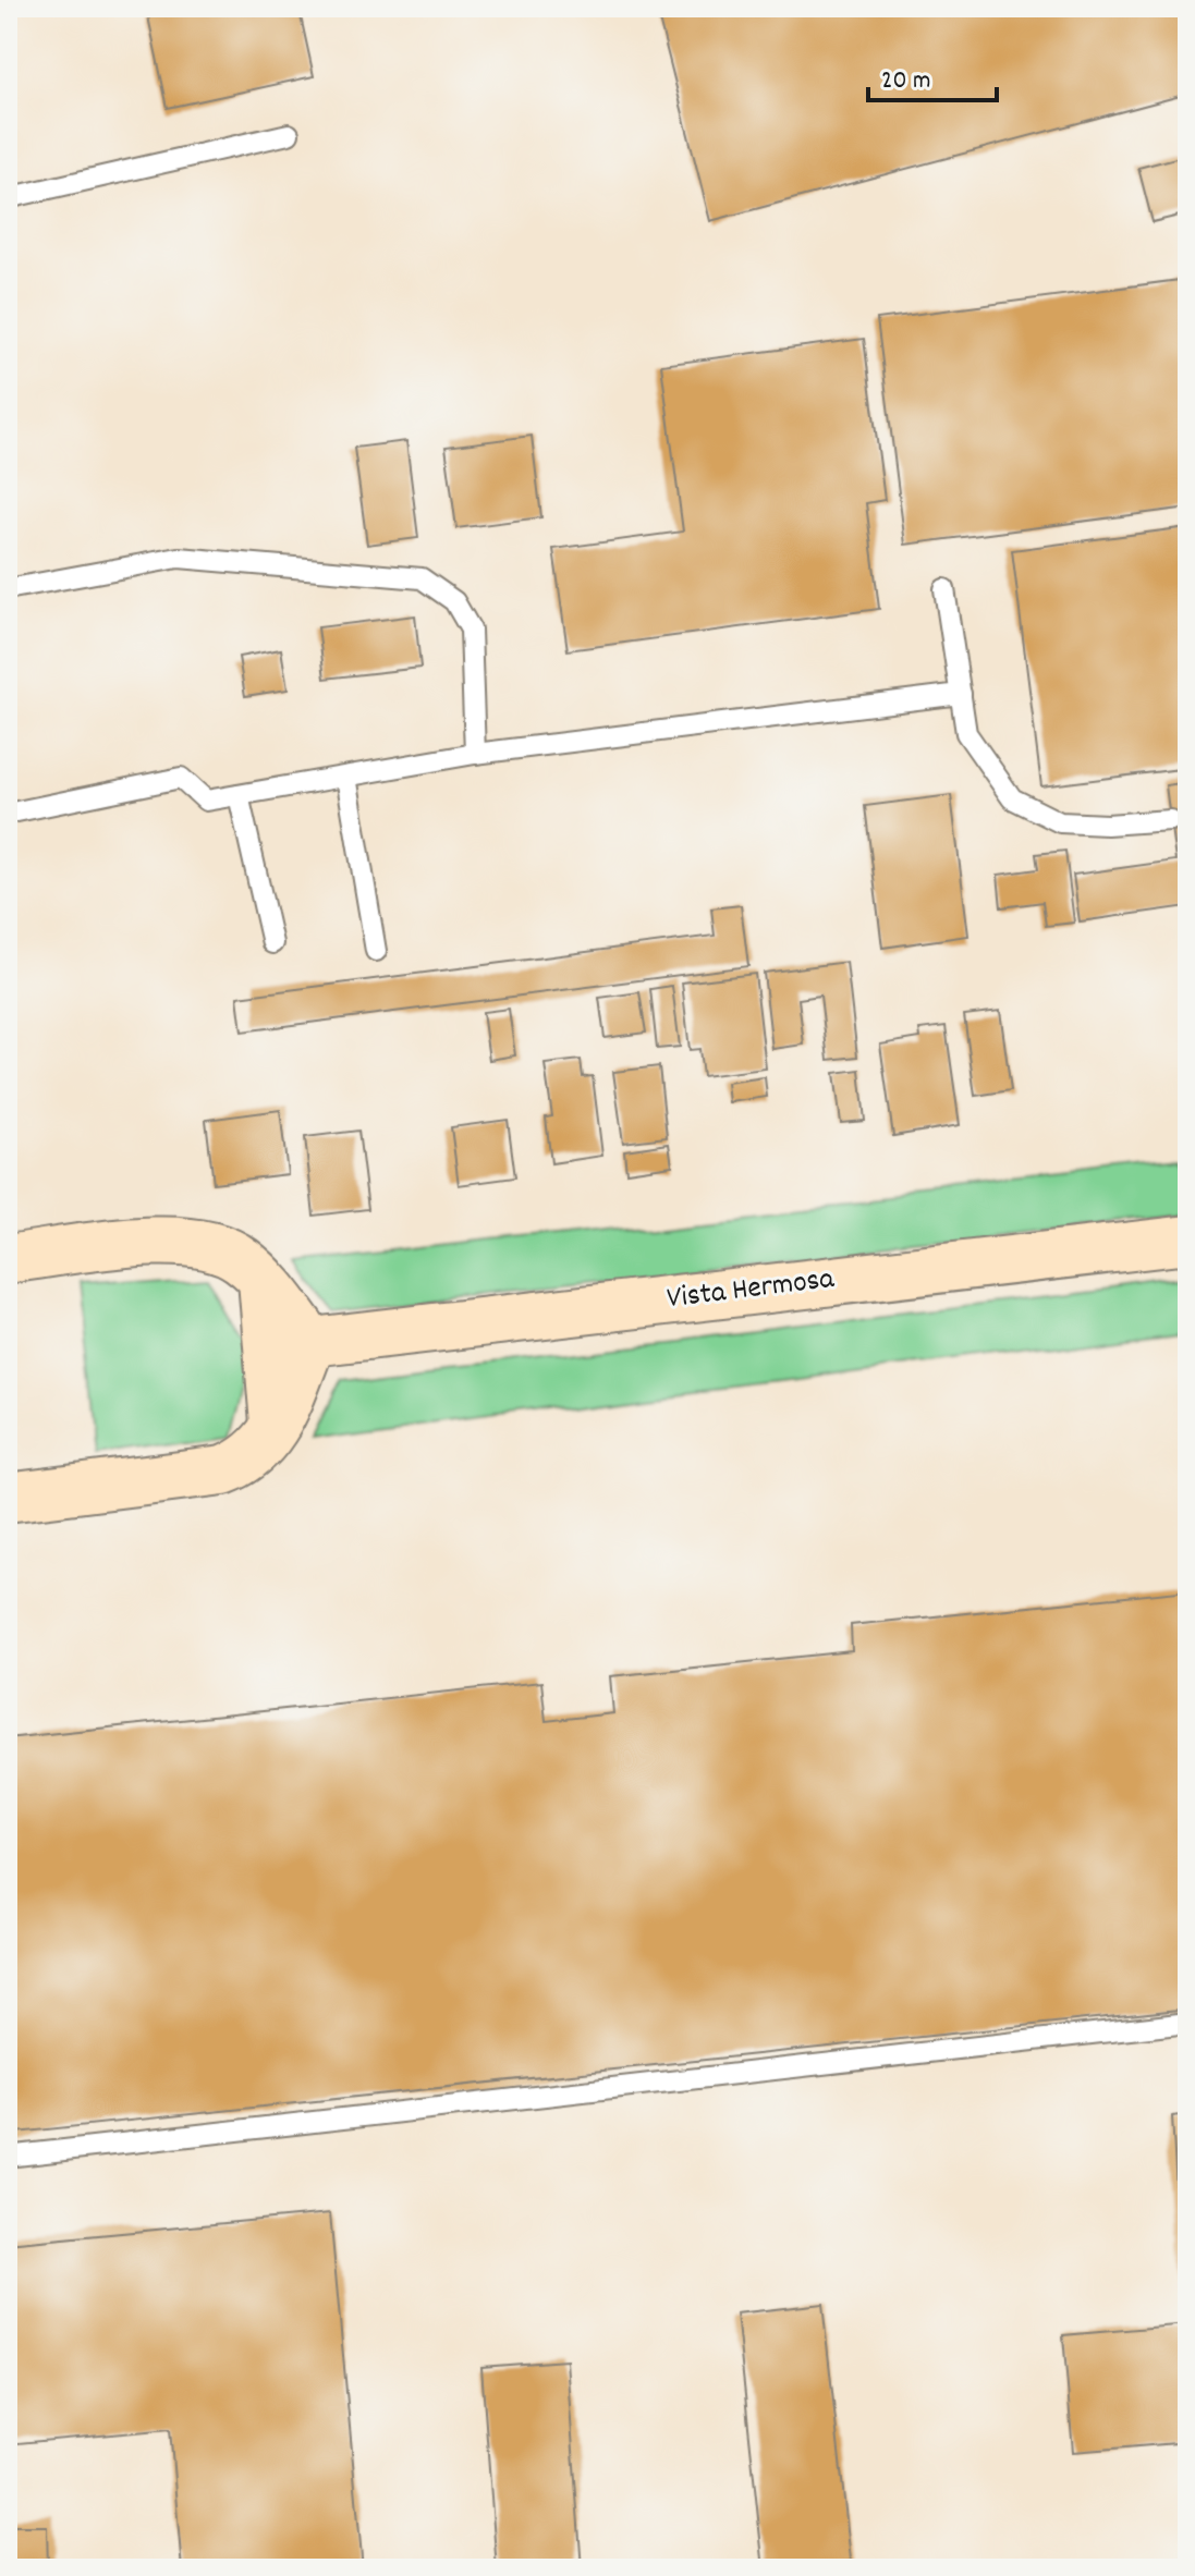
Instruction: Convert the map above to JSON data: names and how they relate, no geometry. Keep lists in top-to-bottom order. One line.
{"streets":{"street":["Vista Hermosa"]},"scale_bar":"20 m"}
